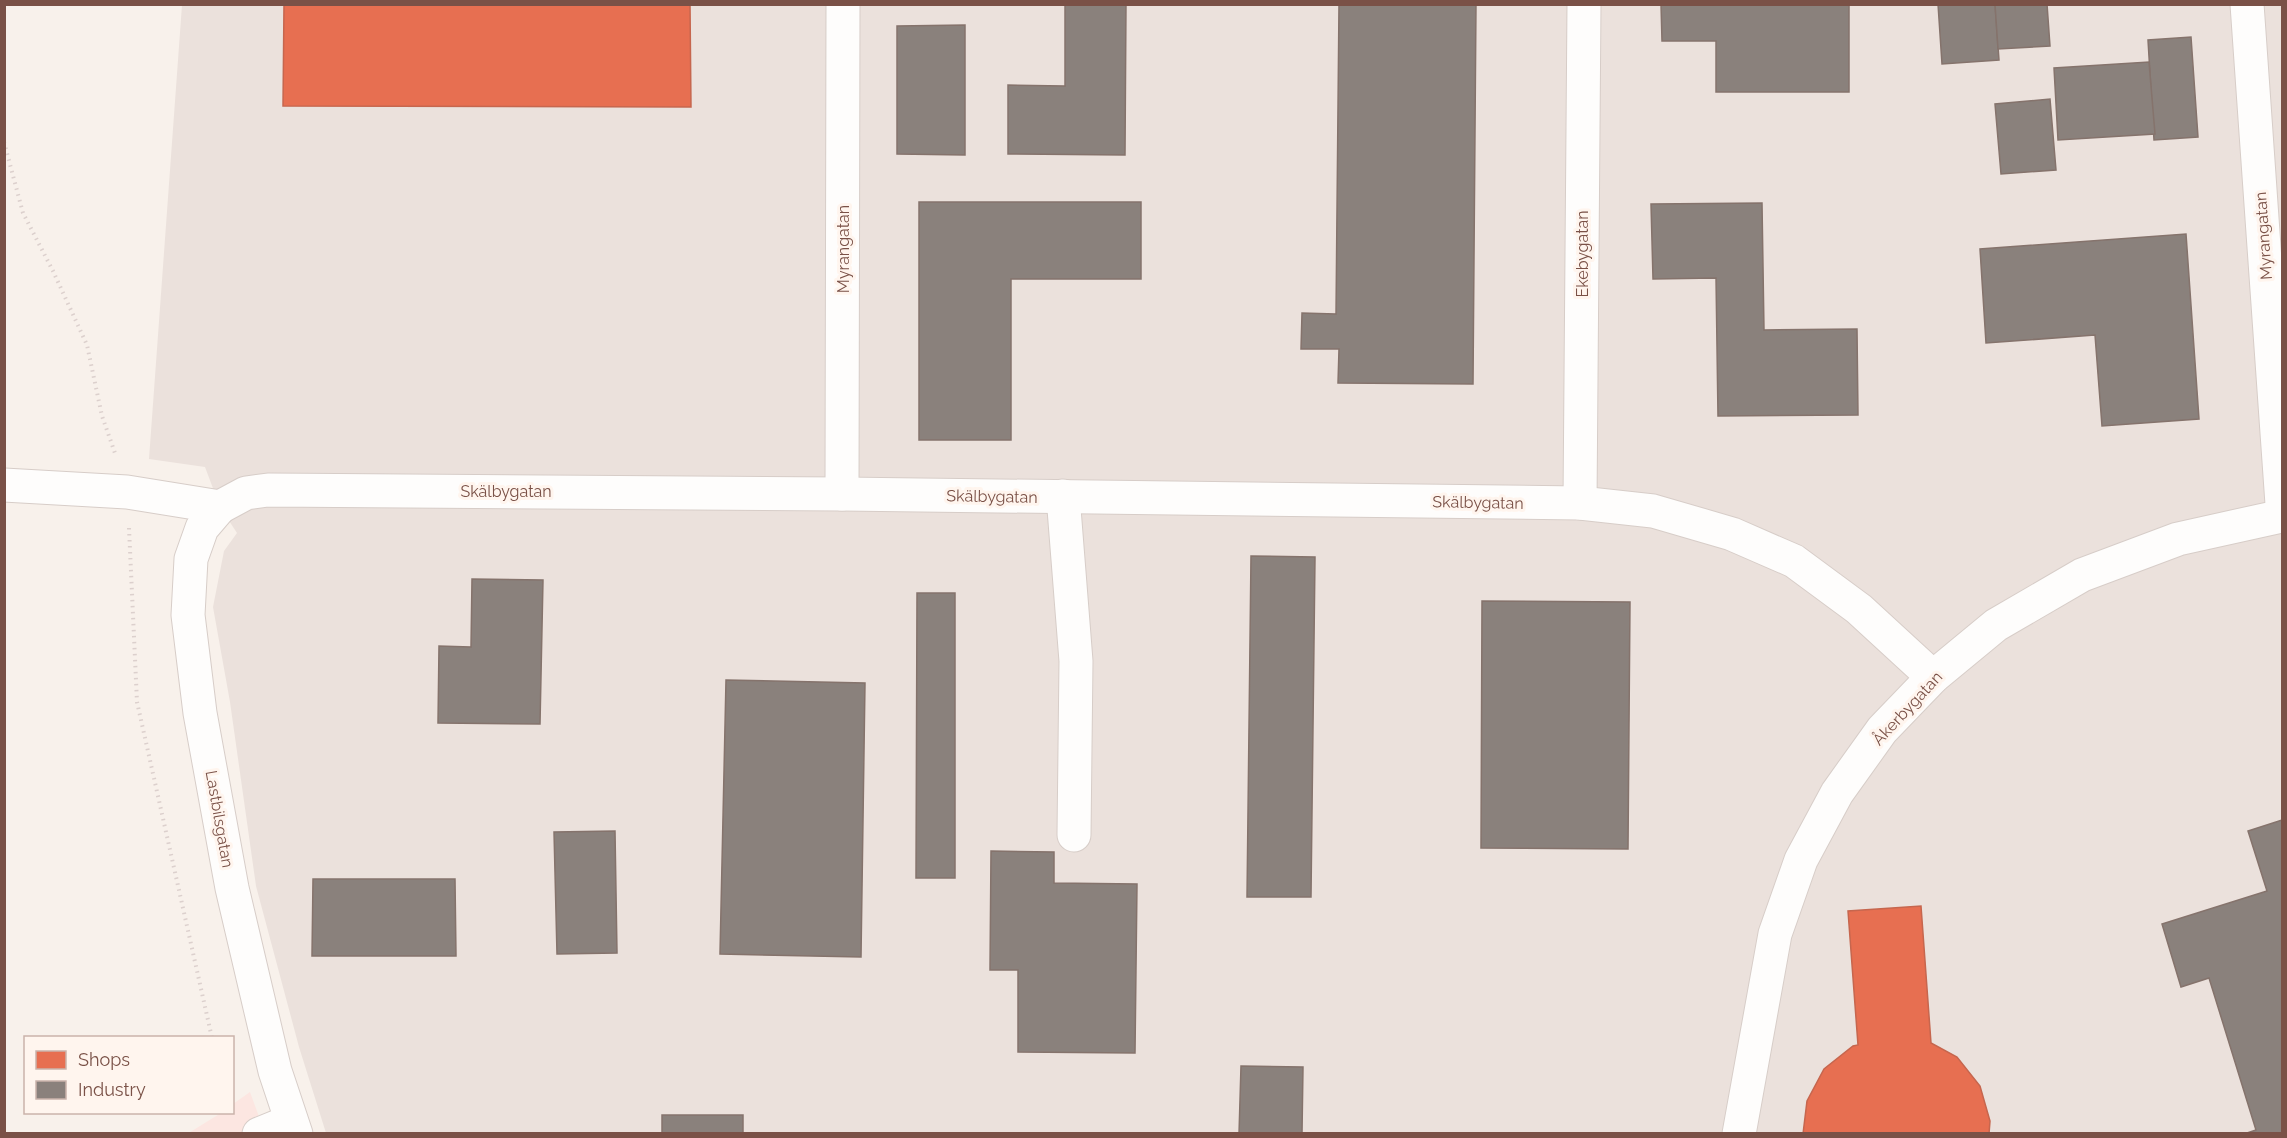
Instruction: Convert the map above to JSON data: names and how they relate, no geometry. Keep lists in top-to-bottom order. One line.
{"streets":{"street":["Myrangatan","Ekebygatan","Skälbygatan","Åkerbygatan","Lastbilsgatan"]},"crossings":[["Myrangatan","Skälbygatan"],["Ekebygatan","Skälbygatan"],["Skälbygatan","Åkerbygatan"],["Skälbygatan","Lastbilsgatan"]],"legend":["Shops","Industry"]}
